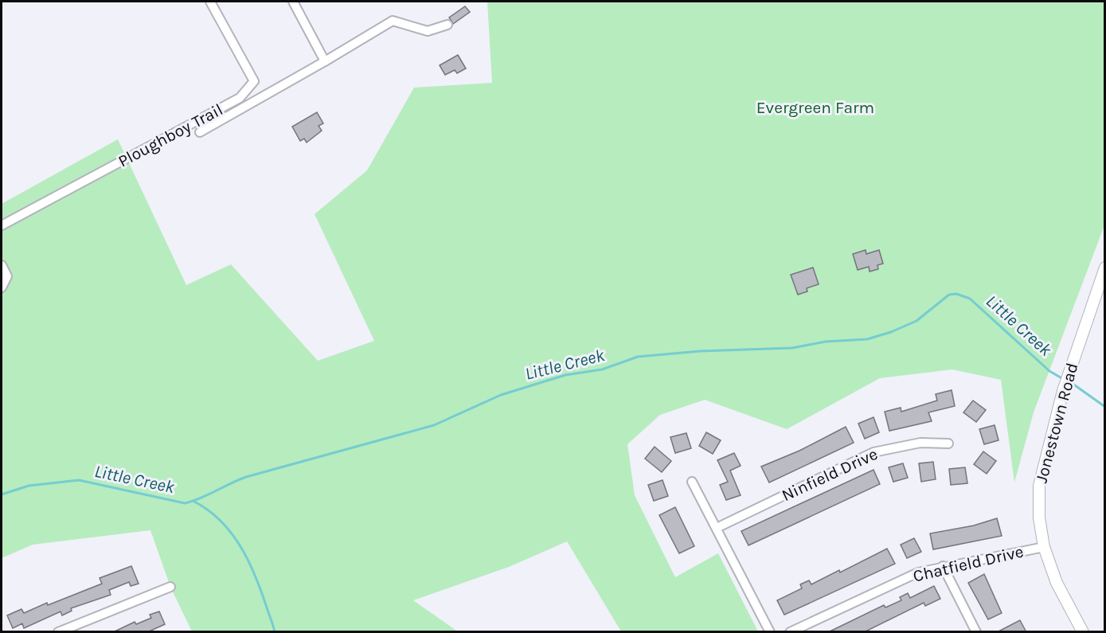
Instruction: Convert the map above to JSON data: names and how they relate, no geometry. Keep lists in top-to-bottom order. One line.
{"streets":{"main road":["Jonestown Road"],"street":["Ploughboy Trail","Ninfield Drive","Chatfield Drive"]},"crossings":[["Jonestown Road","Chatfield Drive"]],"water":["Little Creek"],"parks":["Evergreen Farm"]}
